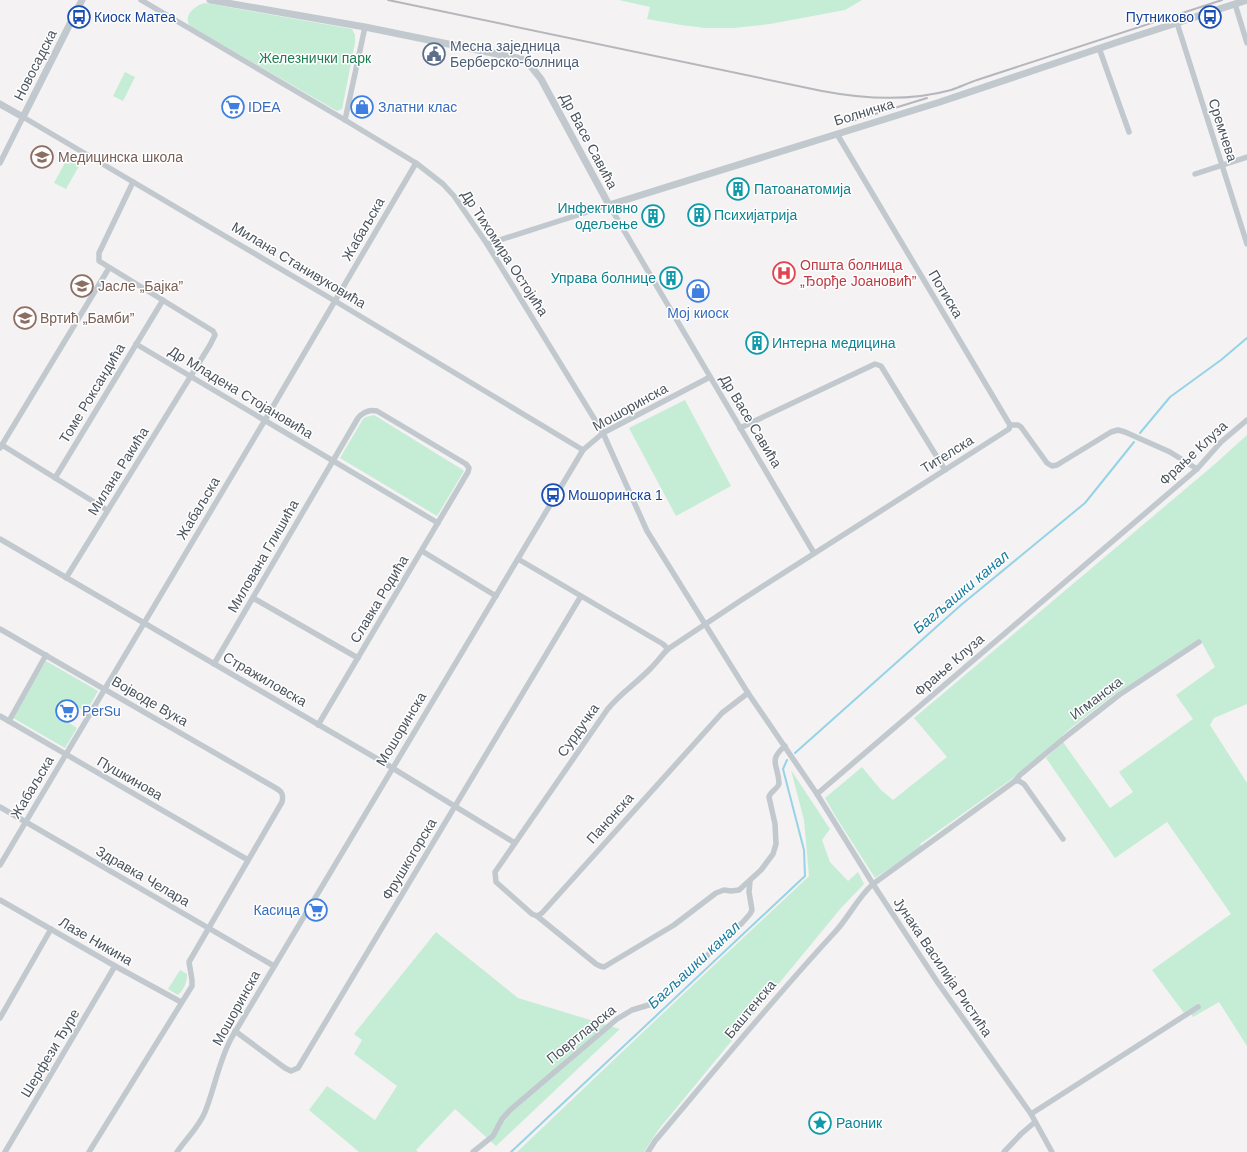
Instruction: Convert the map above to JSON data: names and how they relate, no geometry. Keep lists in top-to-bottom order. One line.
{"streets":{"street":["Новосадска","Болничка","Сремчева","Др Васе Савића","Жабаљска","Др Тихомира Остојића","Милана Станивуковића","Потиска","Др Младена Стојановића","Томе Роксандића","Мошоринска","Фрање Клуза","Тителска","Милана Ракића","Милована Глишића","Славка Родића","Стражиловска","Игманска","Војводе Вука","Сурдучка","Пушкинова","Панонска","Фрушкогорска","Здравка Челара","Лазе Никина","Јунака Василија Ристића","Баштенска","Повртларска","Шерфези Ђуре"]},"crossings":[["Новосадска","Милана Станивуковића"],["Болничка","Сремчева"],["Болничка","Др Васе Савића"],["Болничка","Др Тихомира Остојића"],["Болничка","Потиска"],["Др Васе Савића","Мошоринска"],["Др Васе Савића","Тителска"],["Жабаљска","Др Тихомира Остојића"],["Жабаљска","Милана Станивуковића"],["Жабаљска","Др Младена Стојановића"],["Жабаљска","Стражиловска"],["Жабаљска","Војводе Вука"],["Жабаљска","Пушкинова"],["Жабаљска","Здравка Челара"],["Др Тихомира Остојића","Мошоринска"],["Др Тихомира Остојића","Тителска"],["Др Тихомира Остојића","Сурдучка"],["Милана Станивуковића","Мошоринска"],["Потиска","Тителска"],["Др Младена Стојановића","Томе Роксандића"],["Др Младена Стојановића","Милана Ракића"],["Др Младена Стојановића","Милована Глишића"],["Др Младена Стојановића","Славка Родића"],["Томе Роксандића","Милана Ракића"],["Мошоринска","Стражиловска"],["Мошоринска","Фрушкогорска"],["Мошоринска","Здравка Челара"],["Фрање Клуза","Јунака Василија Ристића"],["Тителска","Сурдучка"],["Милана Ракића","Стражиловска"],["Милована Глишића","Славка Родића"],["Милована Глишића","Стражиловска"],["Славка Родића","Стражиловска"],["Стражиловска","Сурдучка"],["Стражиловска","Фрушкогорска"],["Игманска","Јунака Василија Ристића"],["Игманска","Баштенска"],["Војводе Вука","Пушкинова"],["Сурдучка","Панонска"],["Лазе Никина","Шерфези Ђуре"],["Јунака Василија Ристића","Баштенска"]],"water":["Багљашки канал"],"parks":["Железнички парк"],"places":{"bus stop":["Киоск Матеа","Путниково","Мошоринска 1"],"public building":["Месна заједница Берберско-болница"],"supermarket":["IDEA","PerSu","Касица"],"shop":["Златни клас","Мој киоск"],"school or university":["Медицинска школа","Јасле „Бајка”","Вртић „Бамби”"],"building":["Патоанатомија","Психијатрија","Инфективно одељење","Управа болнице","Интерна медицина"],"hospital":["Општа болница „Ђорђе Јоановић”"],"place":["Раоник"]}}
